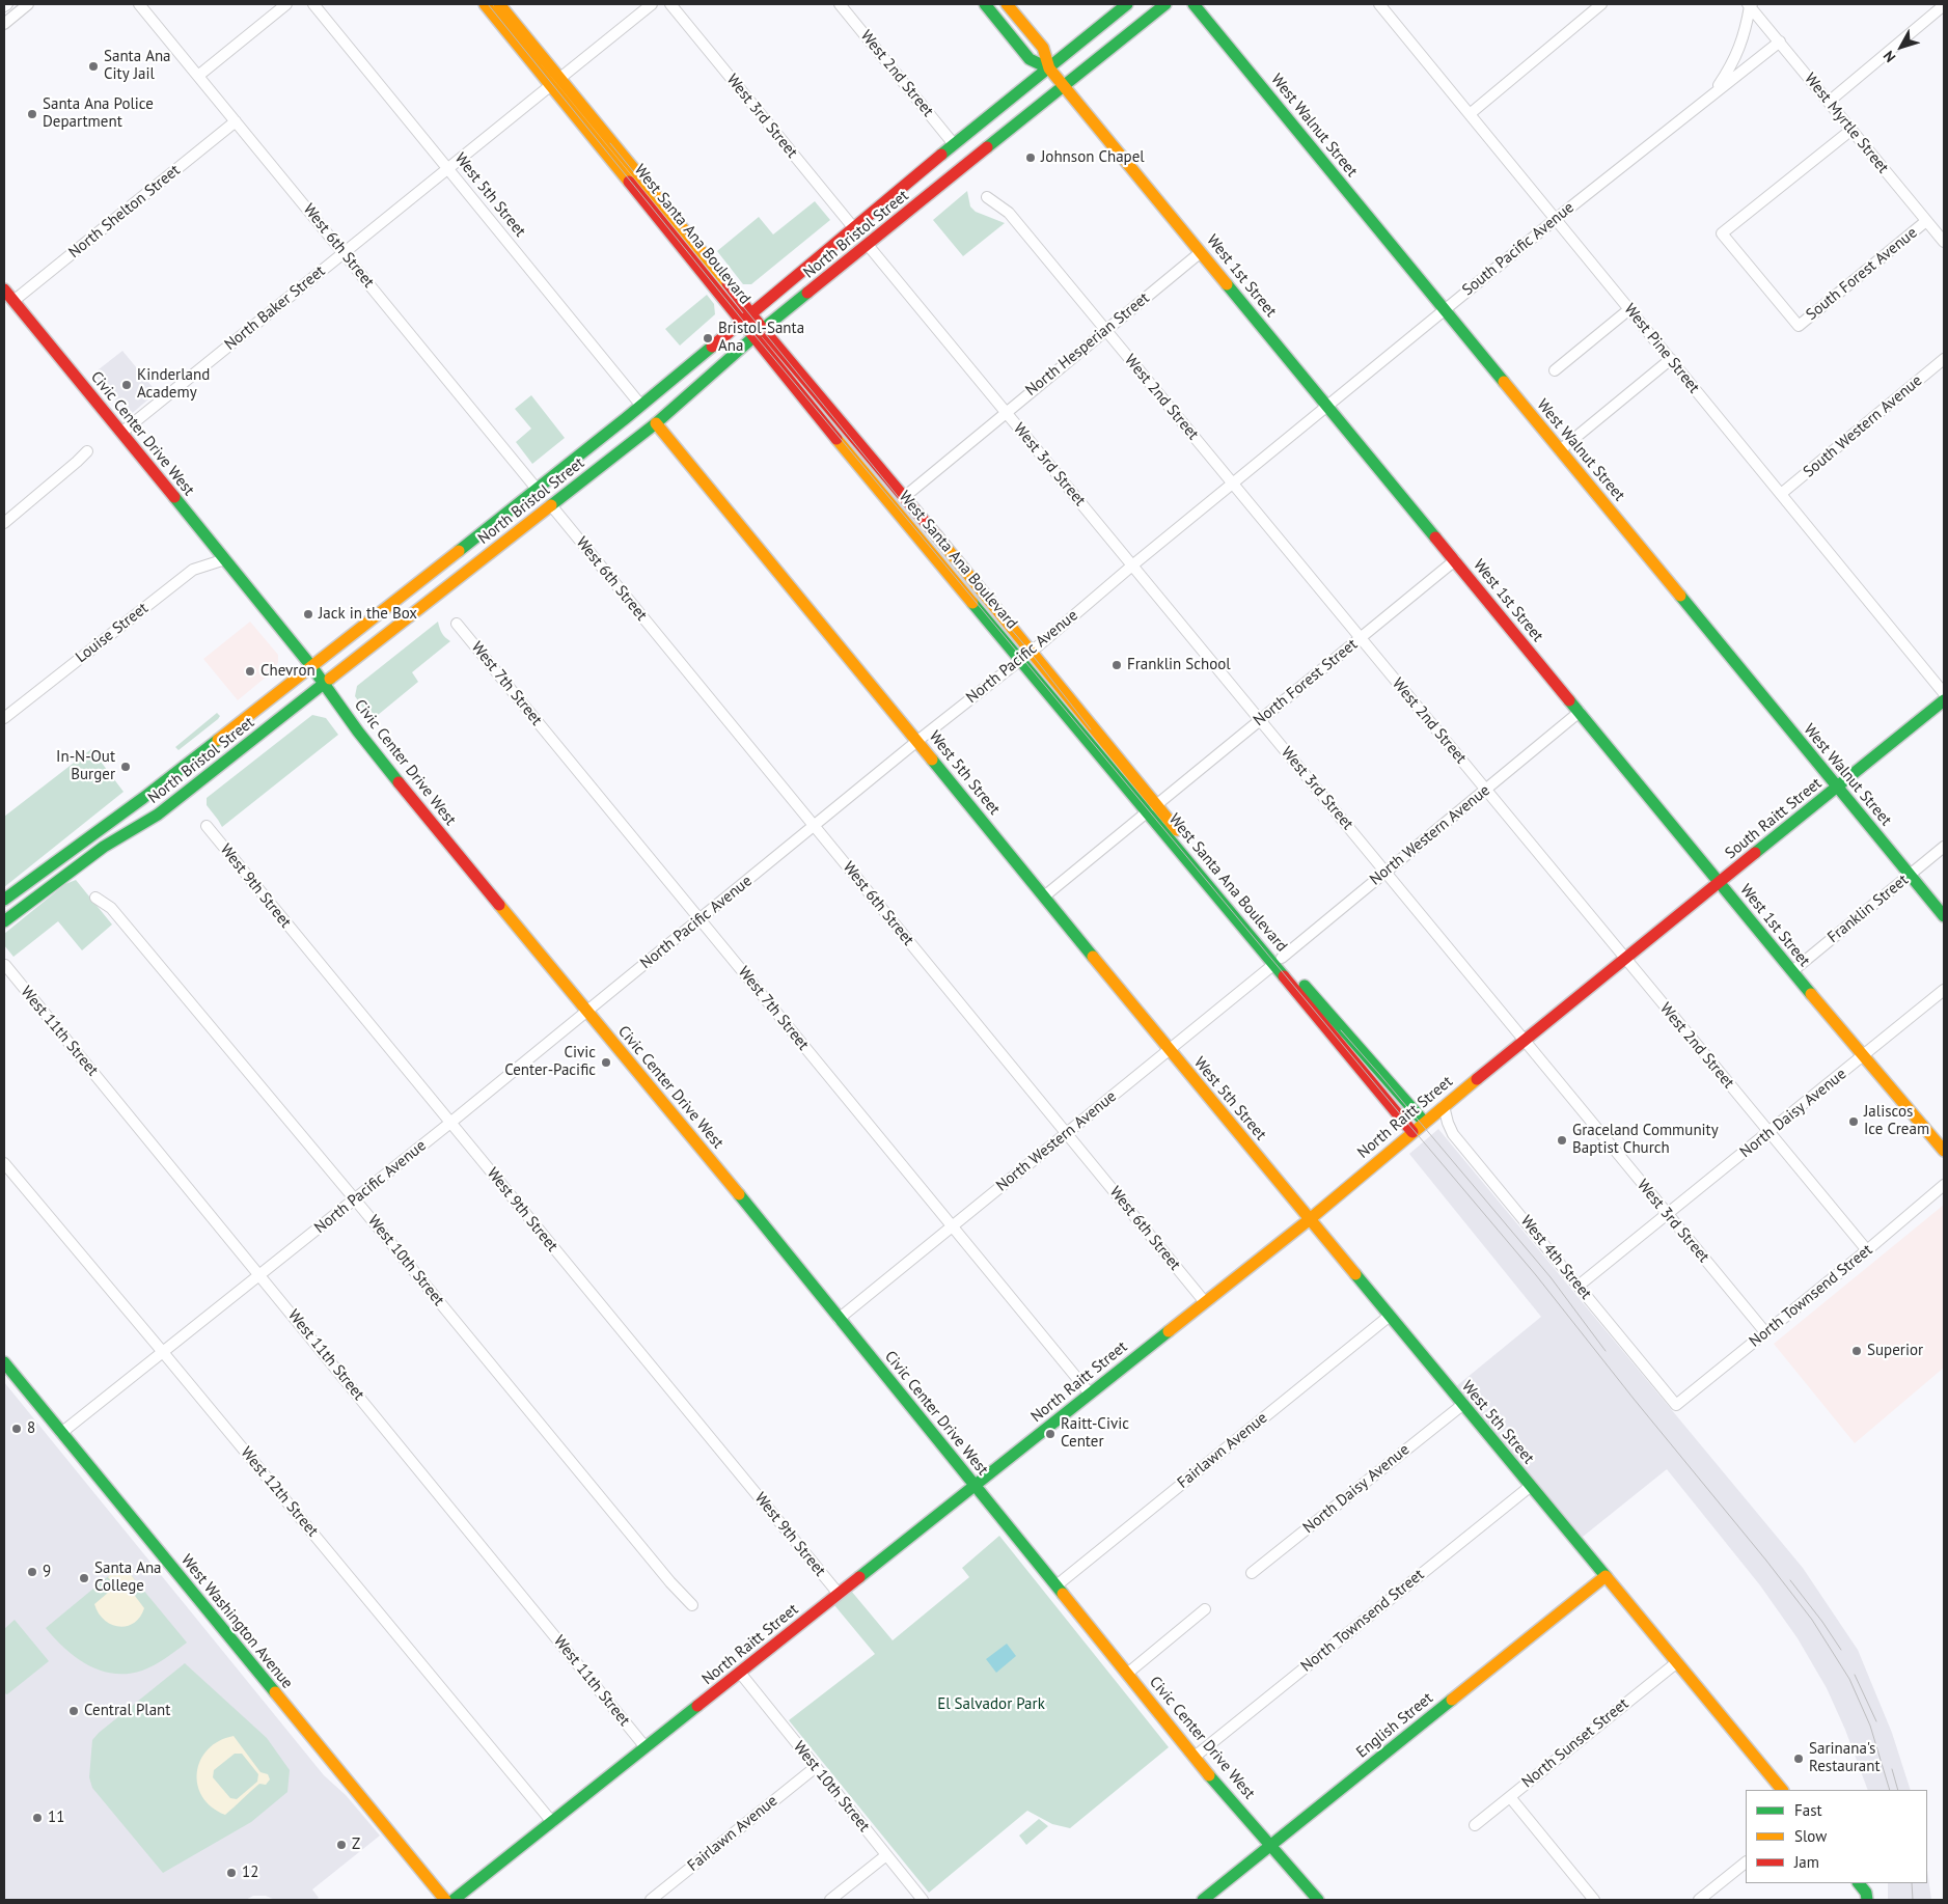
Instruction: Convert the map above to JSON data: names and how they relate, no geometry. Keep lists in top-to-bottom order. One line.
{"streets":{"main road":["West Walnut Street","West 5th Street","West Santa Ana Boulevard","North Bristol Street","West 1st Street","Civic Center Drive West","South Raitt Street","North Raitt Street","West Washington Avenue","English Street"],"street":["West 2nd Street","West 3rd Street","West Myrtle Street","North Shelton Street","West 6th Street","South Pacific Avenue","South Forest Avenue","North Baker Street","North Hesperian Street","West Pine Street","South Western Avenue","Louise Street","North Pacific Avenue","North Forest Street","West 7th Street","North Western Avenue","West 9th Street","Franklin Street","West 11th Street","North Daisy Avenue","West 4th Street","West 10th Street","North Townsend Street","Fairlawn Avenue","West 12th Street","North Sunset Street"]},"crossings":[["West 2nd Street","North Bristol Street"],["West 2nd Street","North Hesperian Street"],["West 2nd Street","North Pacific Avenue"],["West 2nd Street","North Forest Street"],["West 2nd Street","North Western Avenue"],["West 2nd Street","North Daisy Avenue"],["West 2nd Street","North Raitt Street"],["West 2nd Street","North Townsend Street"],["West 3rd Street","North Bristol Street"],["West 3rd Street","North Hesperian Street"],["West 3rd Street","North Pacific Avenue"],["West 3rd Street","North Forest Street"],["West 3rd Street","North Western Avenue"],["West 3rd Street","North Daisy Avenue"],["West 3rd Street","North Raitt Street"],["West 3rd Street","North Townsend Street"],["West Myrtle Street","South Pacific Avenue"],["West Myrtle Street","South Forest Avenue"],["West Walnut Street","South Pacific Avenue"],["West Walnut Street","South Raitt Street"],["West Walnut Street","Franklin Street"],["West 5th Street","North Bristol Street"],["West 5th Street","North Baker Street"],["West 5th Street","North Pacific Avenue"],["West 5th Street","North Forest Street"],["West 5th Street","North Western Avenue"],["West 5th Street","North Daisy Avenue"],["West 5th Street","North Raitt Street"],["West 5th Street","North Townsend Street"],["West 5th Street","Fairlawn Avenue"],["West 5th Street","English Street"],["West 5th Street","North Sunset Street"],["North Shelton Street","West 6th Street"],["North Shelton Street","Civic Center Drive West"],["West Santa Ana Boulevard","North Bristol Street"],["West Santa Ana Boulevard","North Baker Street"],["West Santa Ana Boulevard","North Hesperian Street"],["West Santa Ana Boulevard","North Pacific Avenue"],["West Santa Ana Boulevard","North Forest Street"],["West Santa Ana Boulevard","North Western Avenue"],["West Santa Ana Boulevard","North Raitt Street"],["North Bristol Street","West 6th Street"],["North Bristol Street","West 1st Street"],["North Bristol Street","Civic Center Drive West"],["West 6th Street","North Baker Street"],["West 6th Street","North Pacific Avenue"],["West 6th Street","North Western Avenue"],["West 6th Street","North Raitt Street"],["South Pacific Avenue","West 1st Street"],["South Pacific Avenue","West Pine Street"],["South Pacific Avenue","North Pacific Avenue"],["West 1st Street","North Hesperian Street"],["West 1st Street","North Pacific Avenue"],["West 1st Street","North Forest Street"],["West 1st Street","South Raitt Street"],["West 1st Street","North Western Avenue"],["West 1st Street","Franklin Street"],["West 1st Street","North Daisy Avenue"],["West 1st Street","North Raitt Street"],["North Baker Street","Civic Center Drive West"],["West Pine Street","South Western Avenue"],["Civic Center Drive West","Louise Street"],["Civic Center Drive West","North Pacific Avenue"],["Civic Center Drive West","North Western Avenue"],["Civic Center Drive West","North Raitt Street"],["Civic Center Drive West","North Townsend Street"],["Civic Center Drive West","Fairlawn Avenue"],["Civic Center Drive West","English Street"],["North Pacific Avenue","West 7th Street"],["North Pacific Avenue","West 9th Street"],["North Pacific Avenue","West 11th Street"],["North Pacific Avenue","West 10th Street"],["North Pacific Avenue","West 12th Street"],["North Pacific Avenue","West Washington Avenue"],["West 7th Street","North Western Avenue"],["West 7th Street","North Raitt Street"],["South Raitt Street","North Raitt Street"],["West 9th Street","North Raitt Street"],["West 11th Street","North Raitt Street"],["North Daisy Avenue","West 4th Street"],["North Raitt Street","West 4th Street"],["North Raitt Street","West 10th Street"],["North Raitt Street","West 12th Street"],["West 4th Street","North Townsend Street"],["West 10th Street","Fairlawn Avenue"]],"parks":["El Salvador Park"],"places":["Santa Ana City Jail","Santa Ana Police Department","Johnson Chapel","Bristol-Santa Ana","Kinderland Academy","Jack in the Box","Franklin School","Chevron","In-N-Out Burger","Civic Center-Pacific","Jaliscos Ice Cream","Graceland Community Baptist Church","Superior","8","Raitt-Civic Center","9","Santa Ana College","Central Plant","Sarinana's Restaurant","11","Z","12"],"legend":["Fast","Slow","Jam"],"north":"bottom left"}
